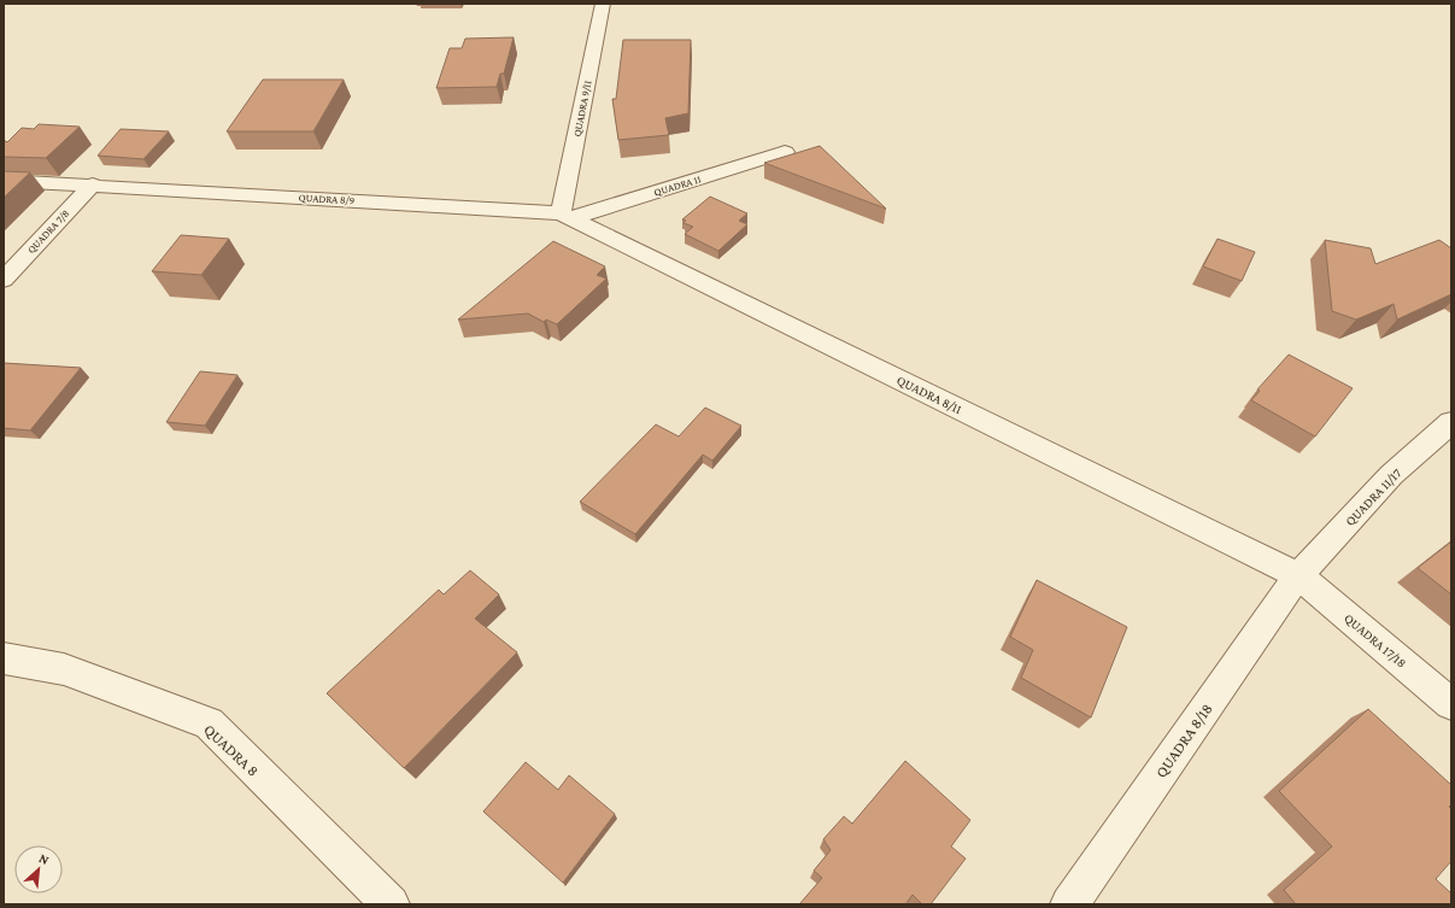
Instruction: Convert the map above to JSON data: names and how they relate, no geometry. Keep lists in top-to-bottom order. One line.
{"streets":{"street":["QUADRA 9/11","QUADRA 11","QUADRA 8/9","QUADRA 7/8","QUADRA 8/11","QUADRA 11/17","QUADRA 17/18","QUADRA 8/18","QUADRA 8"]},"crossings":[["QUADRA 9/11","QUADRA 11"],["QUADRA 9/11","QUADRA 8/9"],["QUADRA 9/11","QUADRA 8/11"],["QUADRA 11","QUADRA 8/9"],["QUADRA 11","QUADRA 8/11"],["QUADRA 8/9","QUADRA 7/8"],["QUADRA 8/9","QUADRA 8/11"],["QUADRA 8/11","QUADRA 11/17"],["QUADRA 8/11","QUADRA 17/18"],["QUADRA 8/11","QUADRA 8/18"],["QUADRA 11/17","QUADRA 17/18"],["QUADRA 11/17","QUADRA 8/18"],["QUADRA 17/18","QUADRA 8/18"]],"north":"top right"}
